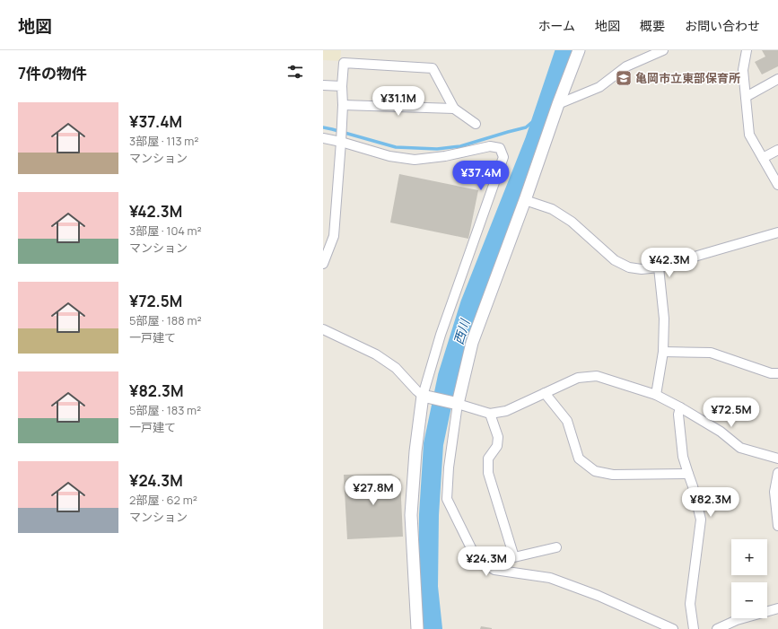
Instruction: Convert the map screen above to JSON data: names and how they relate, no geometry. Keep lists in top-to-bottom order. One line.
{"water":["西川"],"places":{"school or university":["亀岡市立東部保育所"]},"page":{"header":"地図","nav":["ホーム","地図","概要","お問い合わせ"],"heading":"7件の物件","price":["¥31.1M","¥37.4M","¥42.3M","¥72.5M","¥27.8M","¥82.3M","¥24.3M"],"list":[{"name":"¥37.4M","note":"3部屋 · 113 m² · マンション"},{"name":"¥42.3M","note":"3部屋 · 104 m² · マンション"},{"name":"¥72.5M","note":"5部屋 · 188 m² · 一戸建て"},{"name":"¥82.3M","note":"5部屋 · 183 m² · 一戸建て"},{"name":"¥24.3M","note":"2部屋 · 62 m² · マンション"}],"map_buttons":["+","−"]}}
